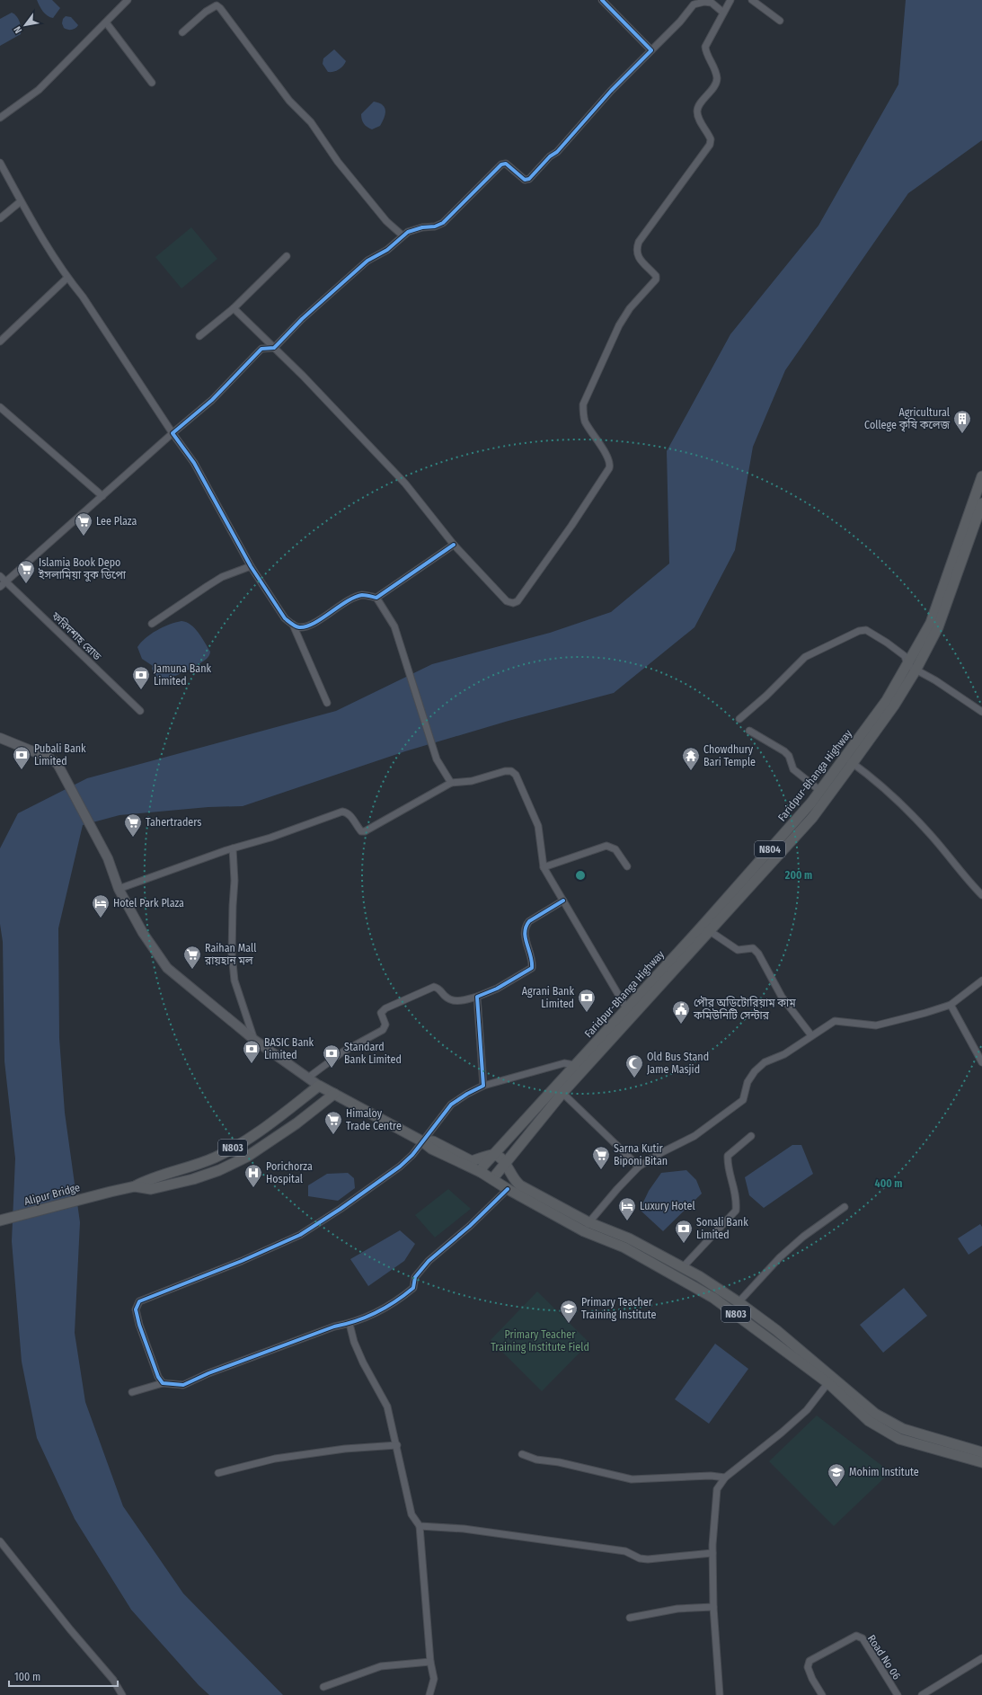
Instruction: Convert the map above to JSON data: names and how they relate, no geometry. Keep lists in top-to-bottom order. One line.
{"streets":{"highway":["Faridpur-Bhanga Highway","N804","N803","Alipur Bridge"],"street":["ফরিদশাহ রোড","Road No 06"]},"crossings":[["Faridpur-Bhanga Highway","N803"],["N803","Alipur Bridge"]],"parks":["Primary Teacher Training Institute Field"],"places":{"building":["Agricultural College কৃষি কলেজ"],"supermarket":["Lee Plaza","Islamia Book Depo ইসলামিয়া বুক ডিপো","Tahertraders","Raihan Mall রায়হান মল","Himaloy Trade Centre","Sarna Kutir Biponi Bitan"],"bank":["Jamuna Bank Limited","Pubali Bank Limited","Agrani Bank Limited","BASIC Bank Limited","Standard Bank Limited","Sonali Bank Limited"],"temple":["Chowdhury Bari Temple"],"hotel":["Hotel Park Plaza","Luxury Hotel"],"public building":["পৌর অডিটোরিয়াম কাম কমিউনিটি সেন্টার"],"mosque":["Old Bus Stand Jame Masjid"],"hospital":["Porichorza Hospital"],"school or university":["Primary Teacher Training Institute","Mohim Institute"]},"scale_bar":"100 m","north":"bottom left","rings":["200 m","400 m"]}
